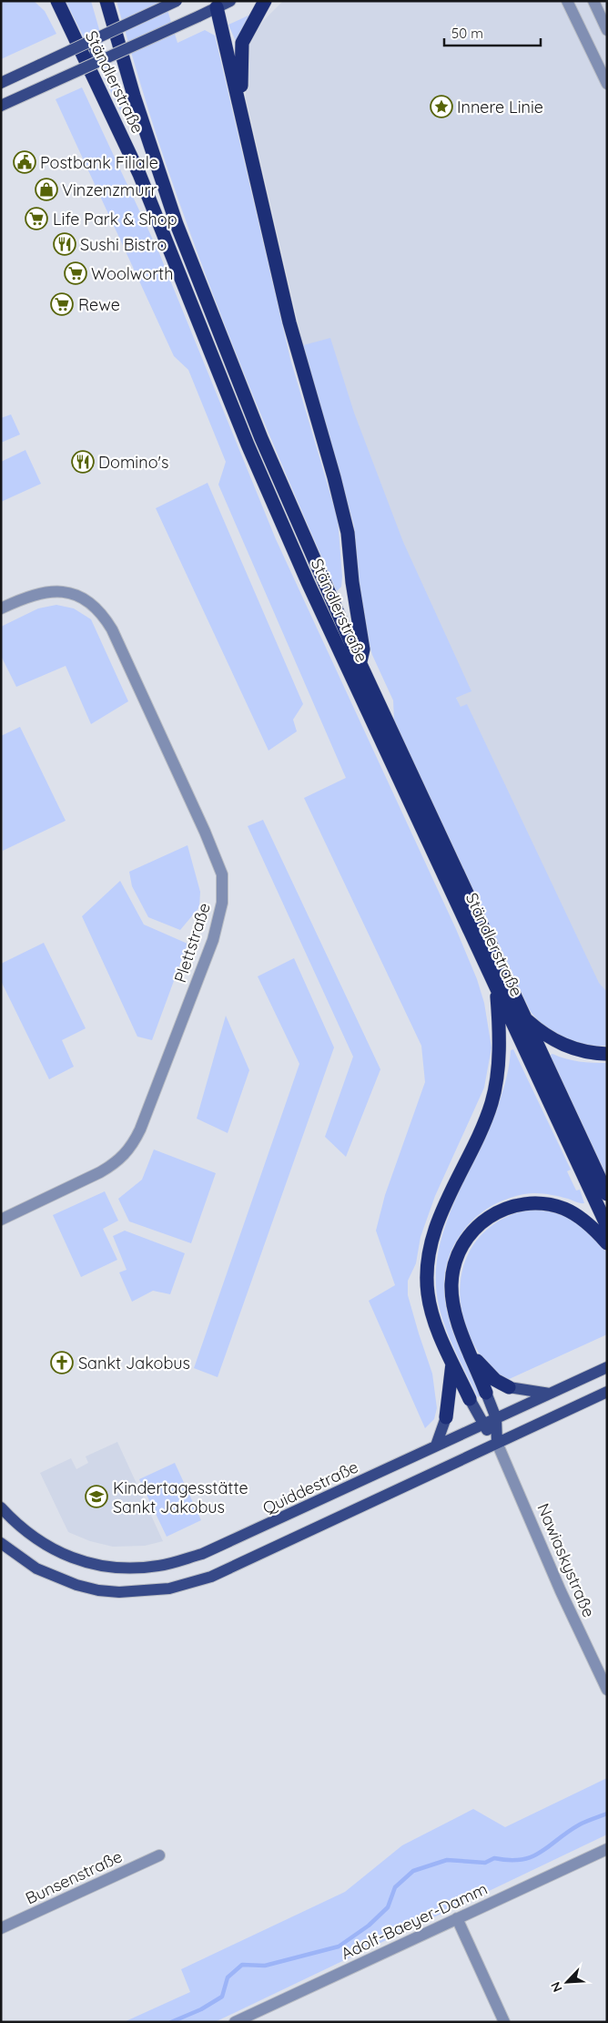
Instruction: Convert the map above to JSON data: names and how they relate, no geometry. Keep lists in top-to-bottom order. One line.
{"streets":{"highway":["Ständlerstraße"],"main road":["Quiddestraße"],"street":["Plettstraße","Nawiaskystraße","Bunsenstraße","Adolf-Baeyer-Damm"]},"places":{"place":["Innere Linie"],"public building":["Postbank Filiale"],"shop":["Vinzenzmurr"],"supermarket":["Life Park & Shop","Woolworth","Rewe"],"restaurant":["Sushi Bistro","Domino's"],"church":["Sankt Jakobus"],"school or university":["Kindertagesstätte Sankt Jakobus"]},"scale_bar":"50 m","north":"bottom left"}
